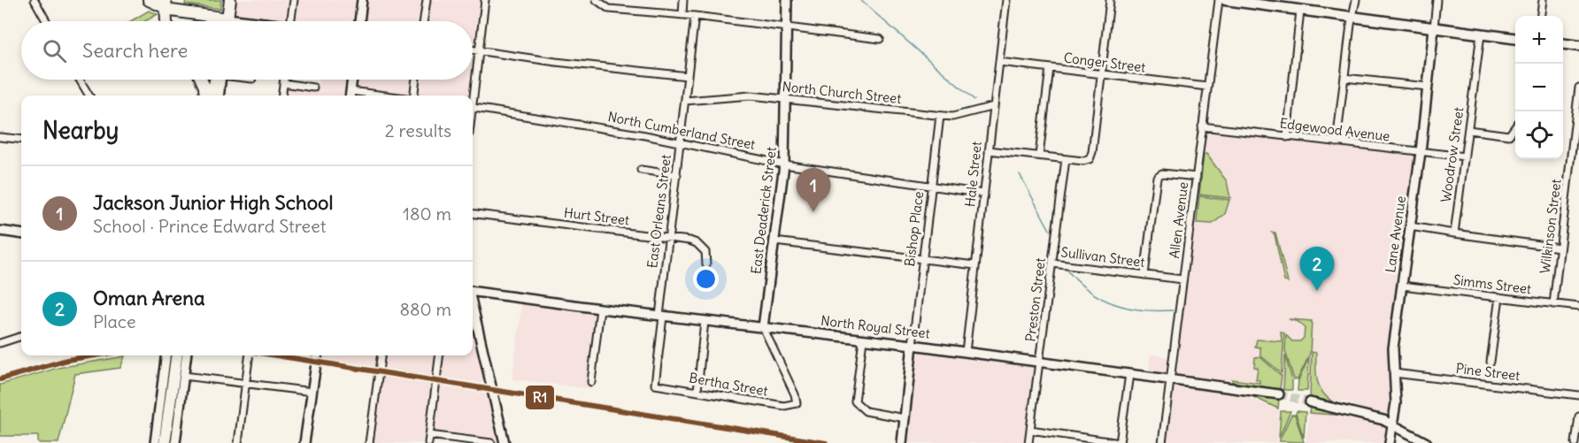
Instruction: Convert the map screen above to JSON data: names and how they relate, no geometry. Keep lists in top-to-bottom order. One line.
{"streets":{"street":["Conger Street","North Church Street","Edgewood Avenue","North Cumberland Street","Woodrow Street","Hale Street","East Deaderick Street","East Orleans Street","Hurt Street","Allen Avenue","Wilkinson Street","Bishop Place","Lane Avenue","Sullivan Street","Simms Street","Preston Street","North Royal Street","Pine Street","Bertha Street"]},"crossings":[["Conger Street","Hale Street"],["Conger Street","Allen Avenue"],["North Church Street","Hale Street"],["North Church Street","East Deaderick Street"],["North Church Street","East Orleans Street"],["North Church Street","Bishop Place"],["Edgewood Avenue","Woodrow Street"],["Edgewood Avenue","Allen Avenue"],["Edgewood Avenue","Lane Avenue"],["North Cumberland Street","Hale Street"],["North Cumberland Street","East Deaderick Street"],["North Cumberland Street","East Orleans Street"],["North Cumberland Street","Bishop Place"],["Hale Street","North Royal Street"],["East Deaderick Street","North Royal Street"],["East Deaderick Street","Bertha Street"],["East Orleans Street","Hurt Street"],["East Orleans Street","North Royal Street"],["East Orleans Street","Bertha Street"],["Allen Avenue","Sullivan Street"],["Allen Avenue","North Royal Street"],["Wilkinson Street","Simms Street"],["Bishop Place","North Royal Street"],["Lane Avenue","Simms Street"],["Lane Avenue","Pine Street"],["Sullivan Street","Preston Street"],["Preston Street","North Royal Street"],["North Royal Street","Bertha Street"]],"lines":["transit line R1"],"page":{"map_buttons":["+","−"],"search":"Search here","heading":["Nearby","2 results"],"list":[{"mark":"1","name":"Jackson Junior High School","note":"School · Prince Edward Street","value":"180 m"},{"mark":"2","name":"Oman Arena","note":"Place","value":"880 m"}],"pins":["1","2"]}}
